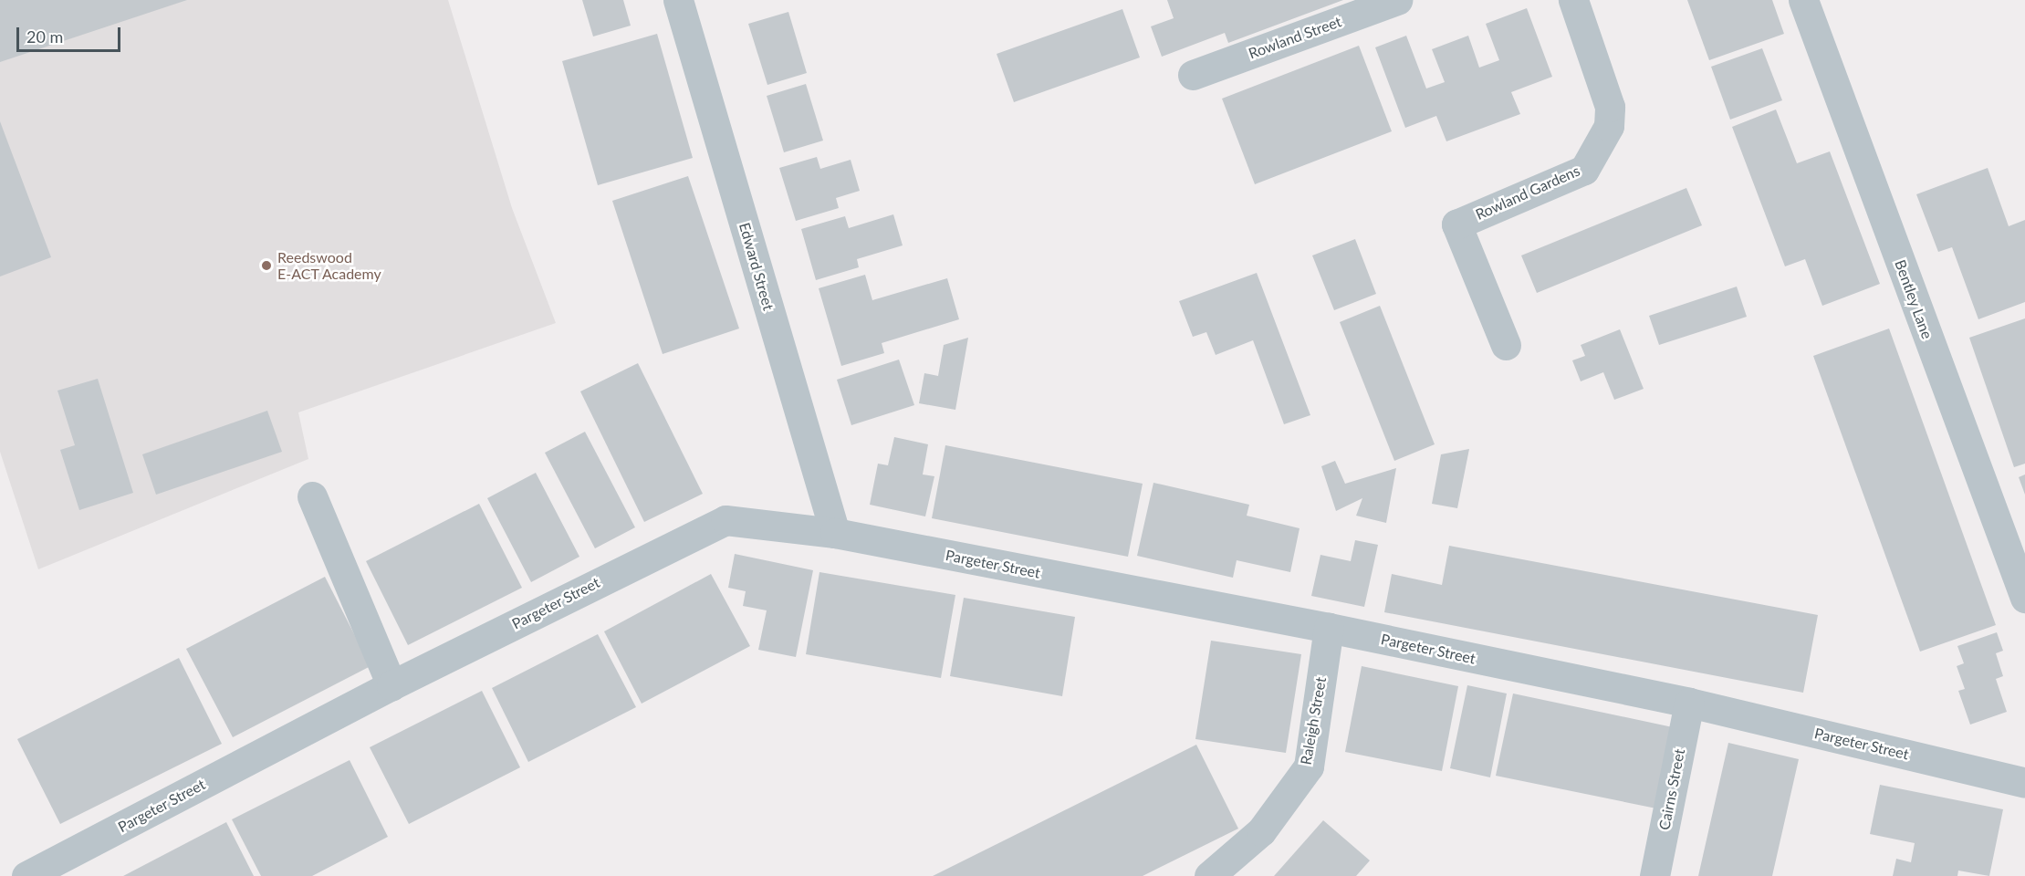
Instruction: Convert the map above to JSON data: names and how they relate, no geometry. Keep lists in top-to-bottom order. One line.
{"streets":{"street":["Rowland Street","Rowland Gardens","Edward Street","Bentley Lane","Pargeter Street","Raleigh Street","Cairns Street"]},"crossings":[["Edward Street","Pargeter Street"],["Pargeter Street","Raleigh Street"],["Pargeter Street","Cairns Street"]],"places":["Reedswood E-ACT Academy"],"scale_bar":"20 m"}
